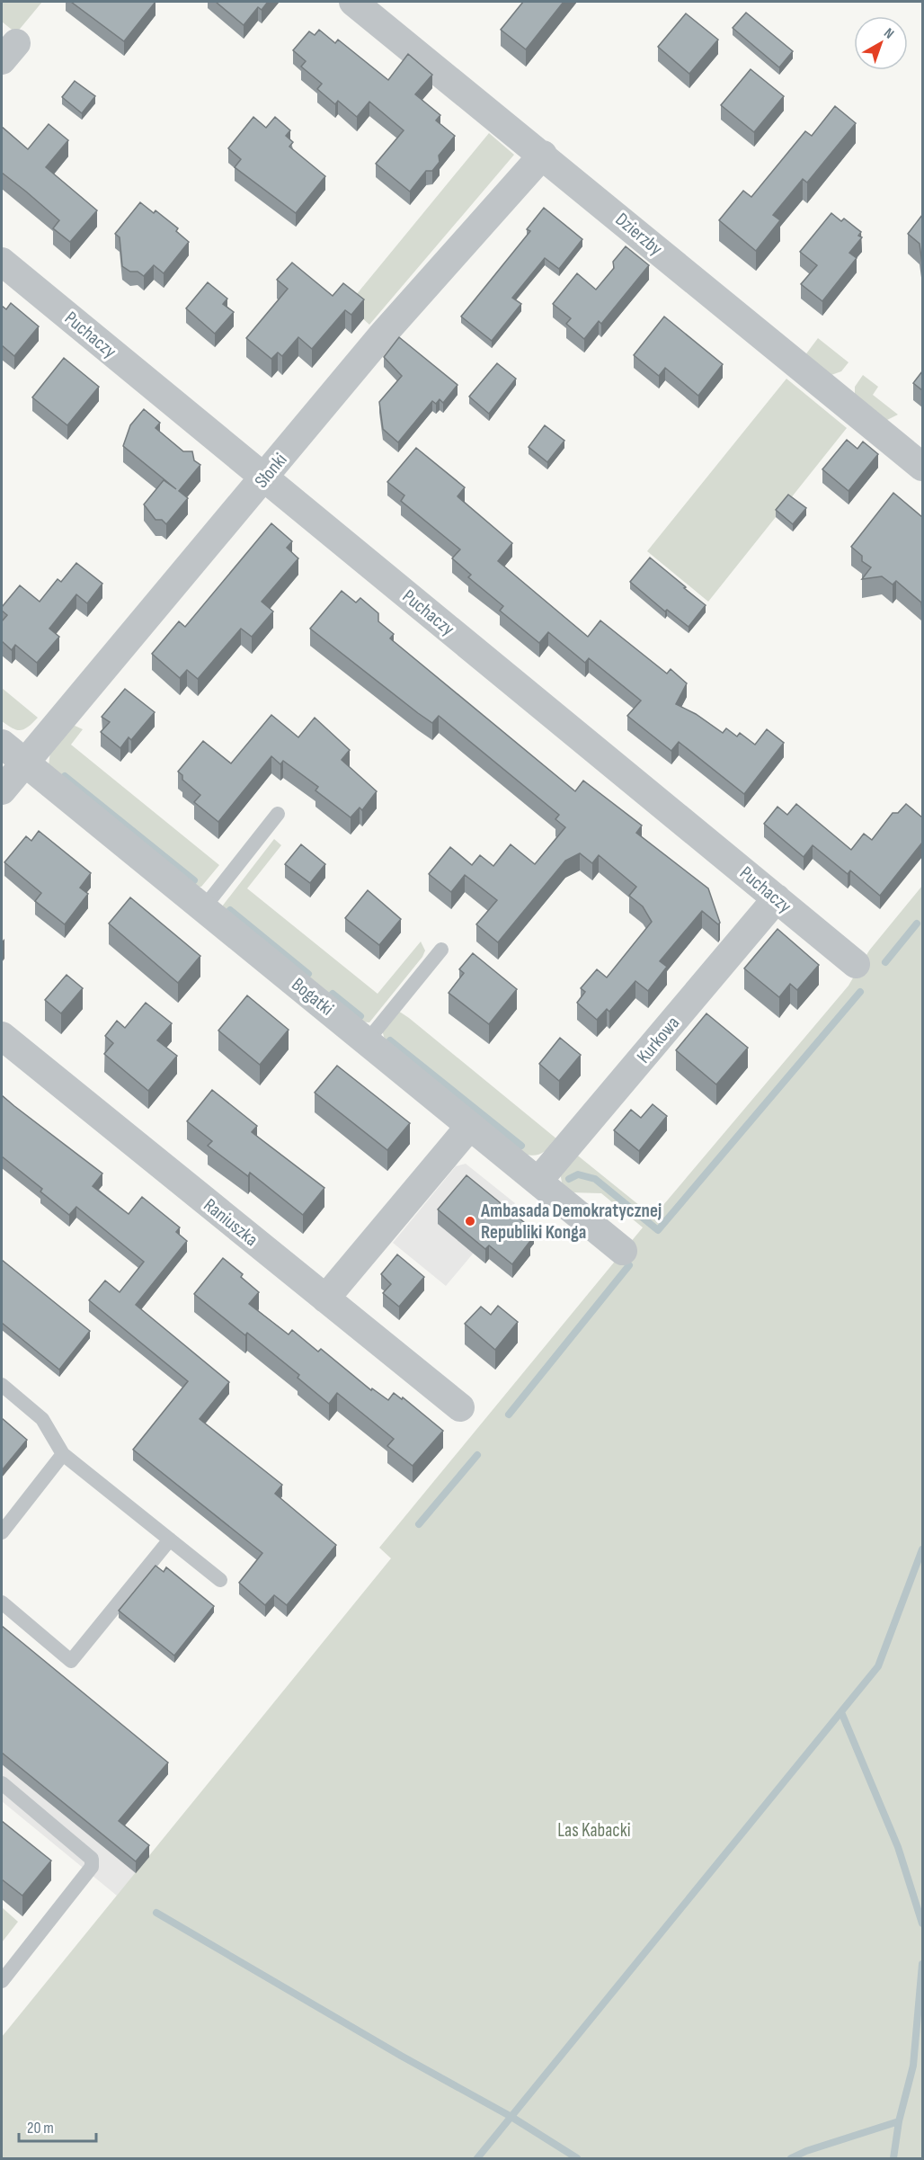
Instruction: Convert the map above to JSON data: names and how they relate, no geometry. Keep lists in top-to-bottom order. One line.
{"streets":{"street":["Dzierzby","Puchaczy","Słonki","Bogatki","Kurkowa","Raniuszka"]},"crossings":[["Dzierzby","Słonki"],["Puchaczy","Słonki"],["Puchaczy","Kurkowa"],["Słonki","Bogatki"],["Bogatki","Kurkowa"]],"parks":["Las Kabacki"],"places":["Ambasada Demokratycznej Republiki Konga"],"scale_bar":"20 m","north":"top right"}
